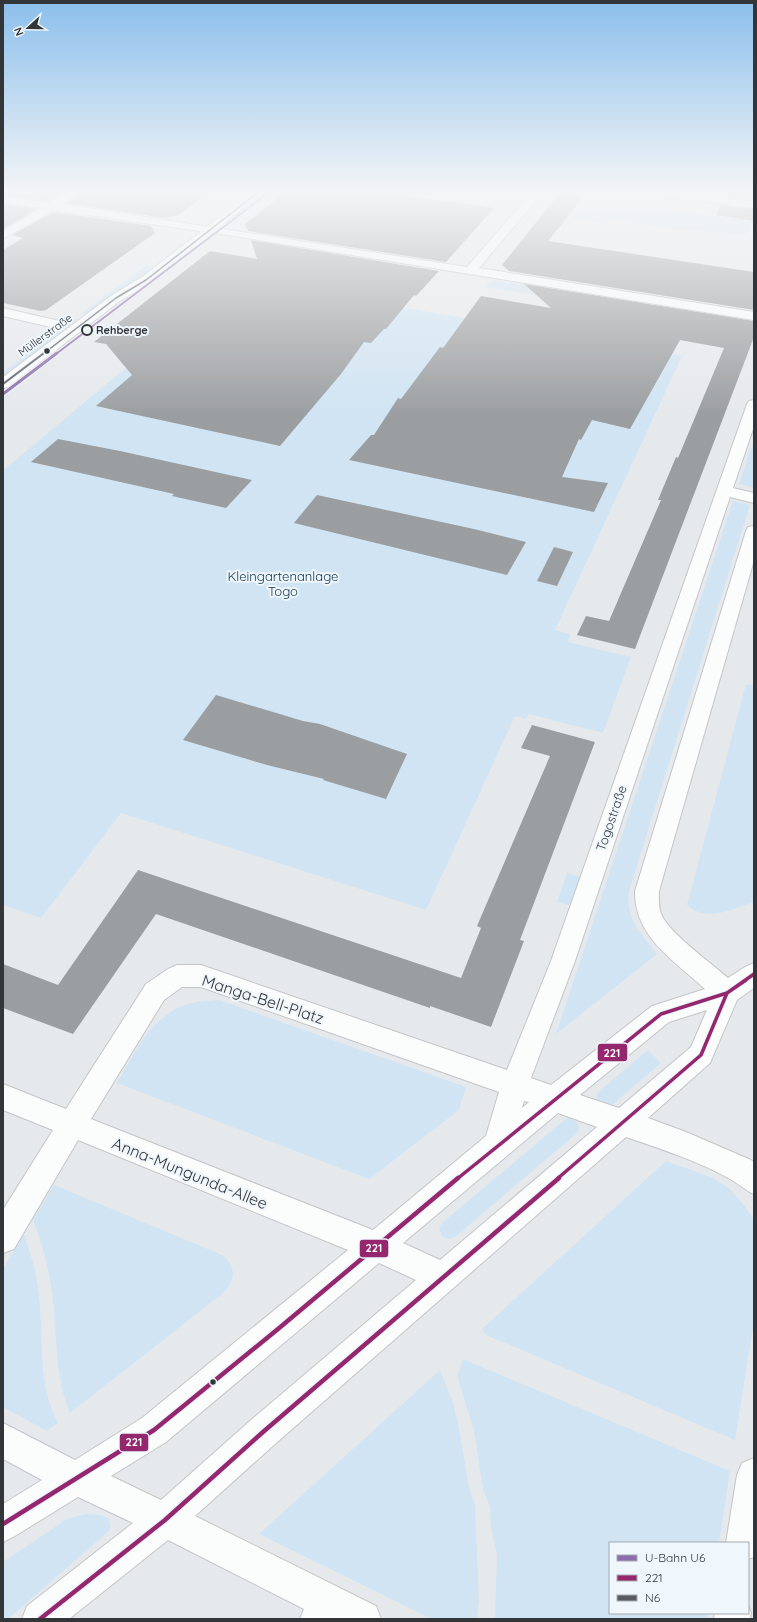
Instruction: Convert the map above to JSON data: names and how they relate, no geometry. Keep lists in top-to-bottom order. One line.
{"streets":{"street":["Müllerstraße","Togostraße","Manga-Bell-Platz","Anna-Mungunda-Allee"]},"crossings":[["Togostraße","Manga-Bell-Platz"],["Manga-Bell-Platz","Anna-Mungunda-Allee"]],"parks":["Kleingartenanlage Togo"],"places":["Rehberge"],"lines":["metro line U6","transit line N6","transit line 221"],"legend":["U-Bahn U6","221","N6"],"north":"left"}
